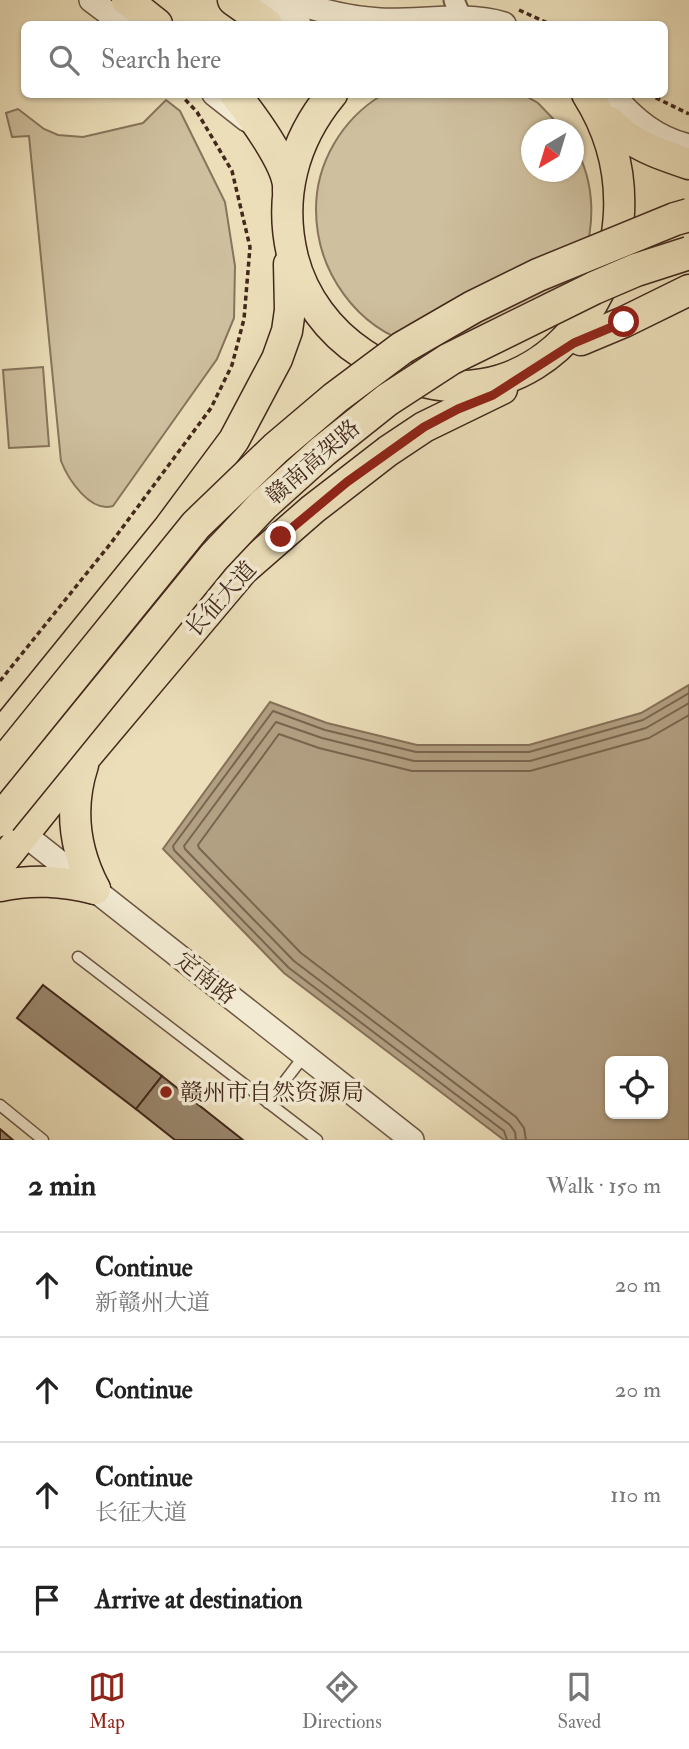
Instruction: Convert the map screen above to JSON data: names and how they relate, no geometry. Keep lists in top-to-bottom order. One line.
{"streets":{"highway":["赣南高架路"],"main road":["长征大道"],"street":["定南路"]},"crossings":[["赣南高架路","长征大道"],["赣南高架路","定南路"],["长征大道","定南路"]],"places":["赣州市自然资源局"],"north":"bottom left","page":{"search":"Search here","heading":["2 min","Walk · 150 m"],"list":[["Continue","新赣州大道","20 m"],["Continue","20 m"],["Continue","长征大道","110 m"],"Arrive at destination"],"nav":["Map","Directions","Saved"]}}
